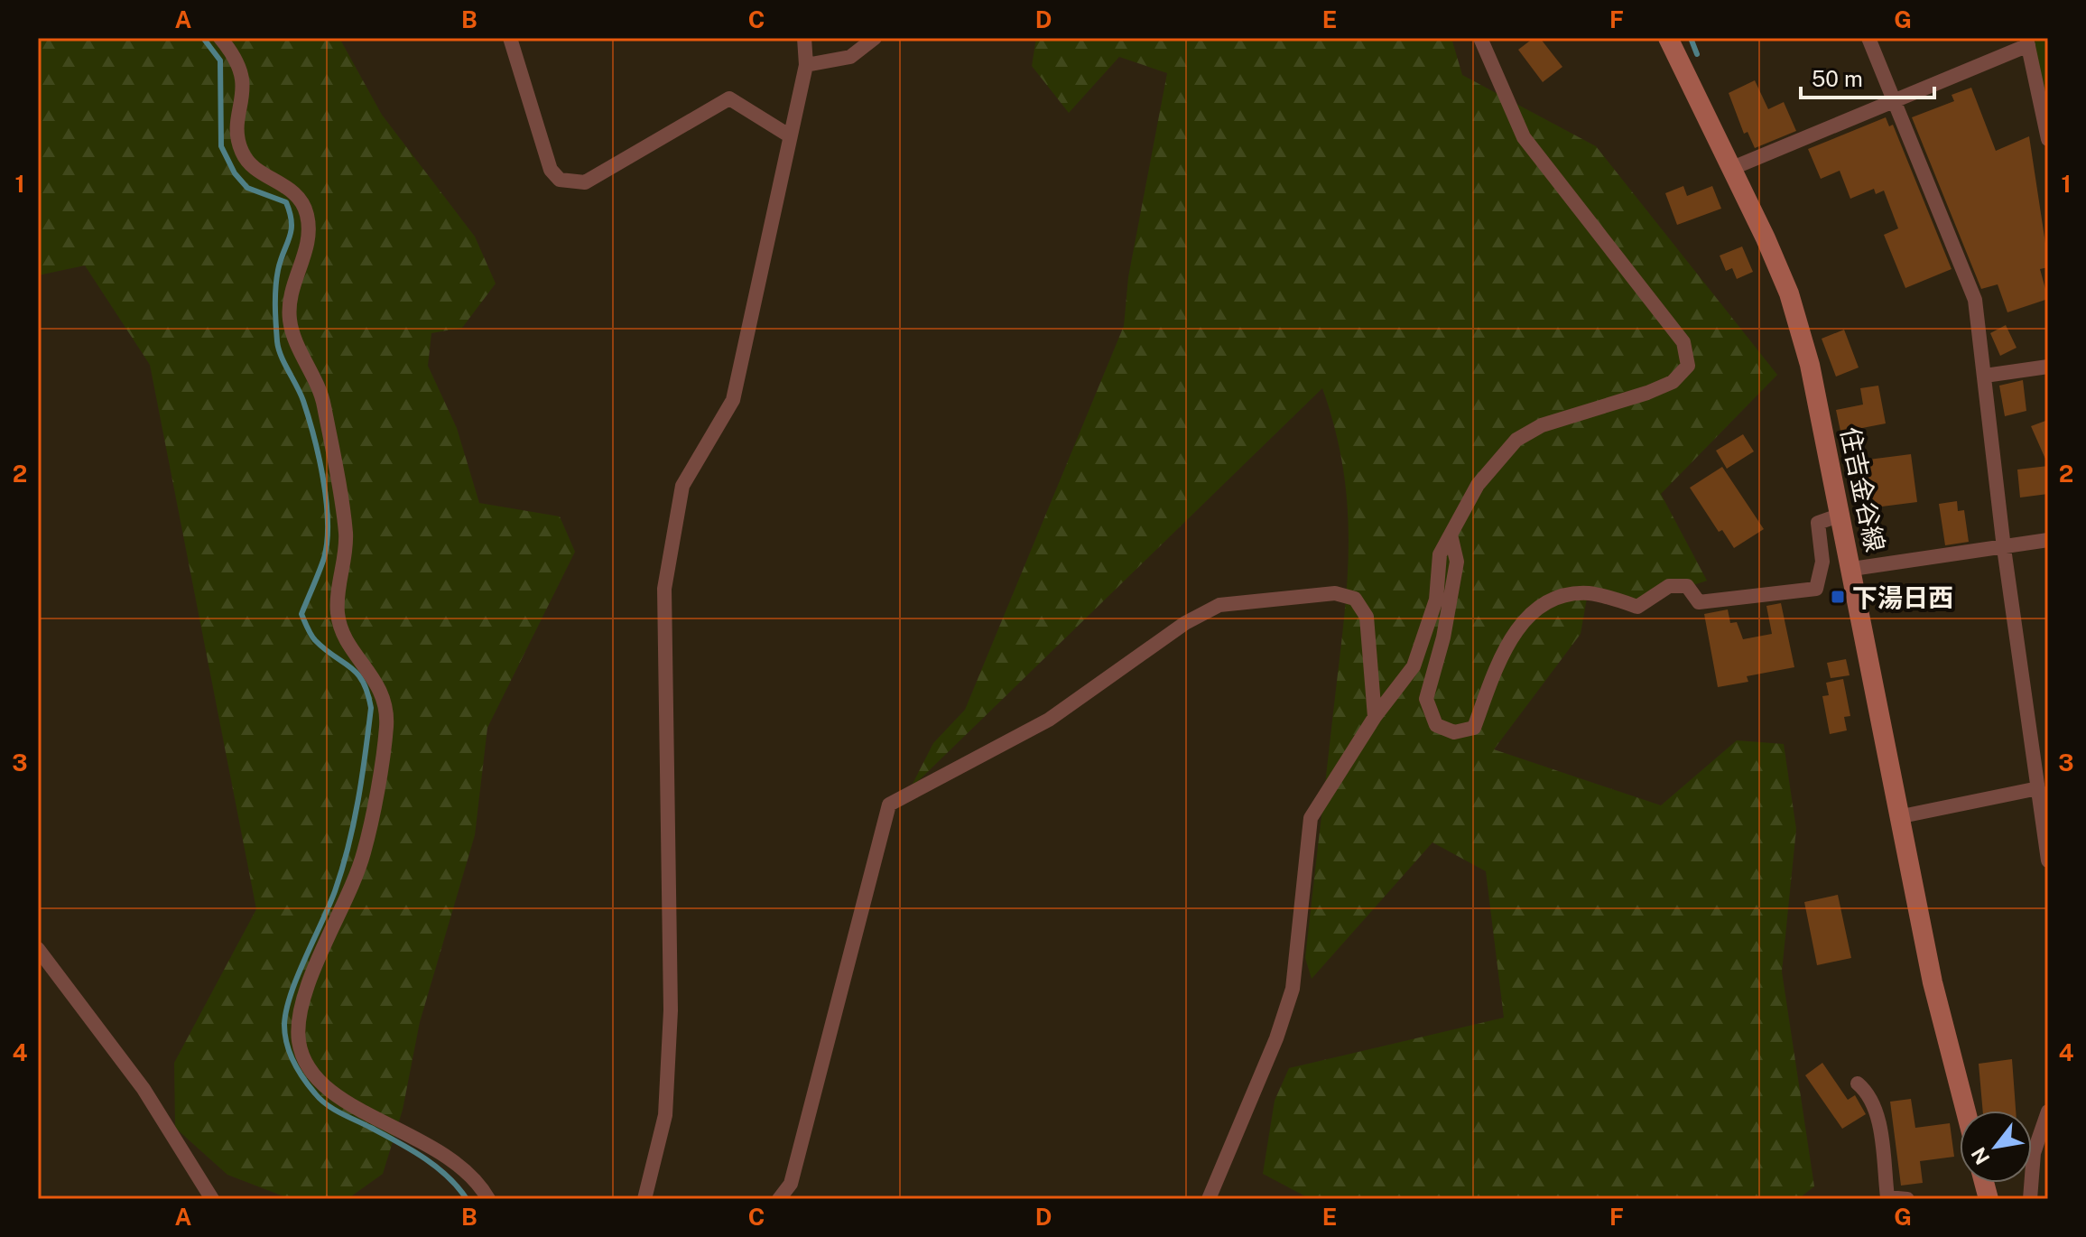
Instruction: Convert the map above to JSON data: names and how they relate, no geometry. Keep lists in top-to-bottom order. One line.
{"streets":{"main road":["住吉金谷線"]},"places":{"transit":["下湯日西"]},"scale_bar":"50 m","north":"bottom left","grid":{"columns":["A","B","C","D","E","F","G"],"rows":["1","2","3","4"]}}
